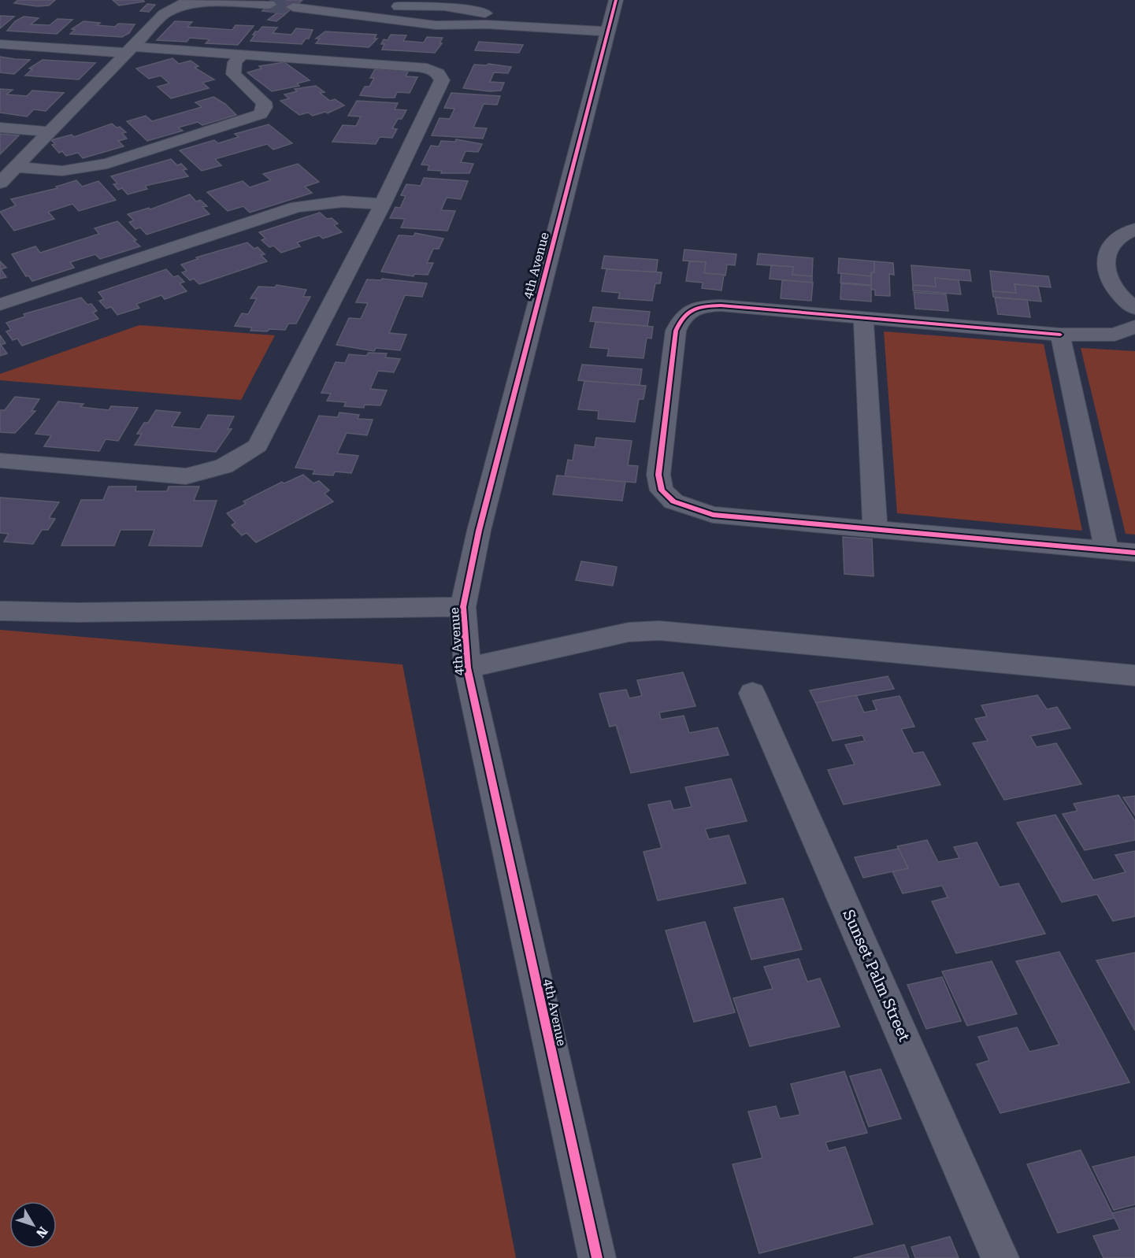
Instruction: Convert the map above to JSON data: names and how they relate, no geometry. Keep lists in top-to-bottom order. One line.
{"streets":{"street":["4th Avenue","Sunset Palm Street"]},"north":"bottom right"}
